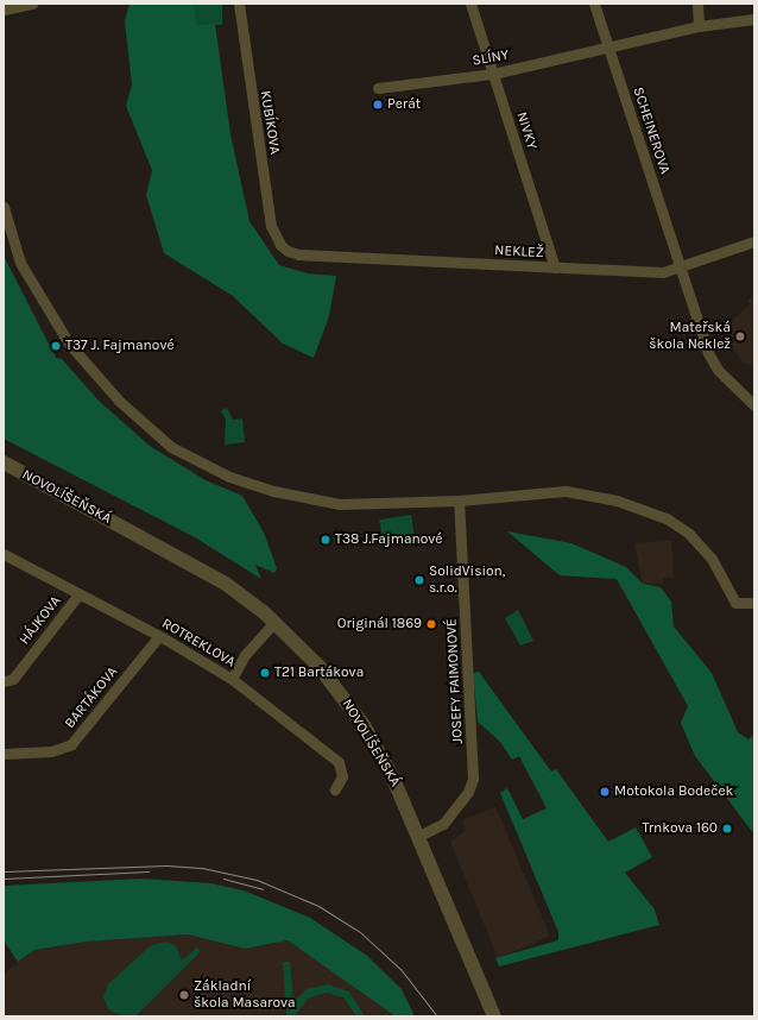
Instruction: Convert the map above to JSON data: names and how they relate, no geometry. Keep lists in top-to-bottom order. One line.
{"streets":{"street":["SLÍNY","KUBÍKOVA","NIVKY","SCHEINEROVA","NEKLEŽ","NOVOLÍŠEŇSKÁ","HÁJKOVA","ROTREKLOVA","JOSEFY FAIMONOVÉ","BARTÁKOVA"]},"crossings":[["SLÍNY","NIVKY"],["SLÍNY","SCHEINEROVA"],["KUBÍKOVA","NEKLEŽ"],["NIVKY","NEKLEŽ"],["SCHEINEROVA","NEKLEŽ"],["NOVOLÍŠEŇSKÁ","JOSEFY FAIMONOVÉ"],["HÁJKOVA","ROTREKLOVA"],["ROTREKLOVA","BARTÁKOVA"]],"places":["Perát","Mateřská škola Neklež","T37 J. Fajmanové","T38 J.Fajmanové","SolidVision, s.r.o.","Originál 1869","T21 Bartákova","Motokola Bodeček","Trnkova 160","Základní škola Masarova"]}
